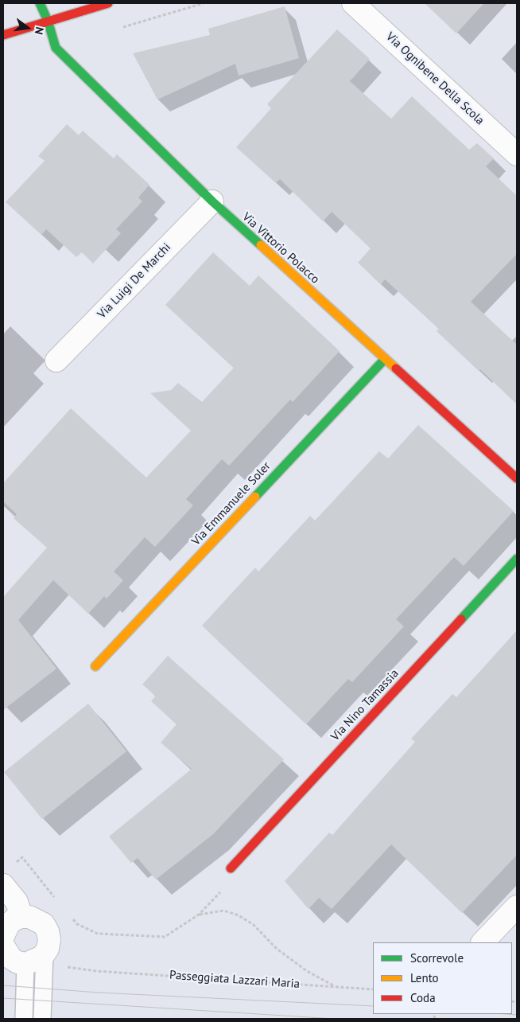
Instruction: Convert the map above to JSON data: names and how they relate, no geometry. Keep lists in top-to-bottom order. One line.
{"streets":{"street":["Via Ognibene Della Scola","Via Vittorio Polacco","Via Luigi De Marchi","Via Emmanuele Soler","Via Nino Tamassia"],"path":["Passeggiata Lazzari Maria"]},"crossings":[["Via Vittorio Polacco","Via Luigi De Marchi"],["Via Vittorio Polacco","Via Emmanuele Soler"]],"legend":["Scorrevole","Lento","Coda"],"north":"right"}
